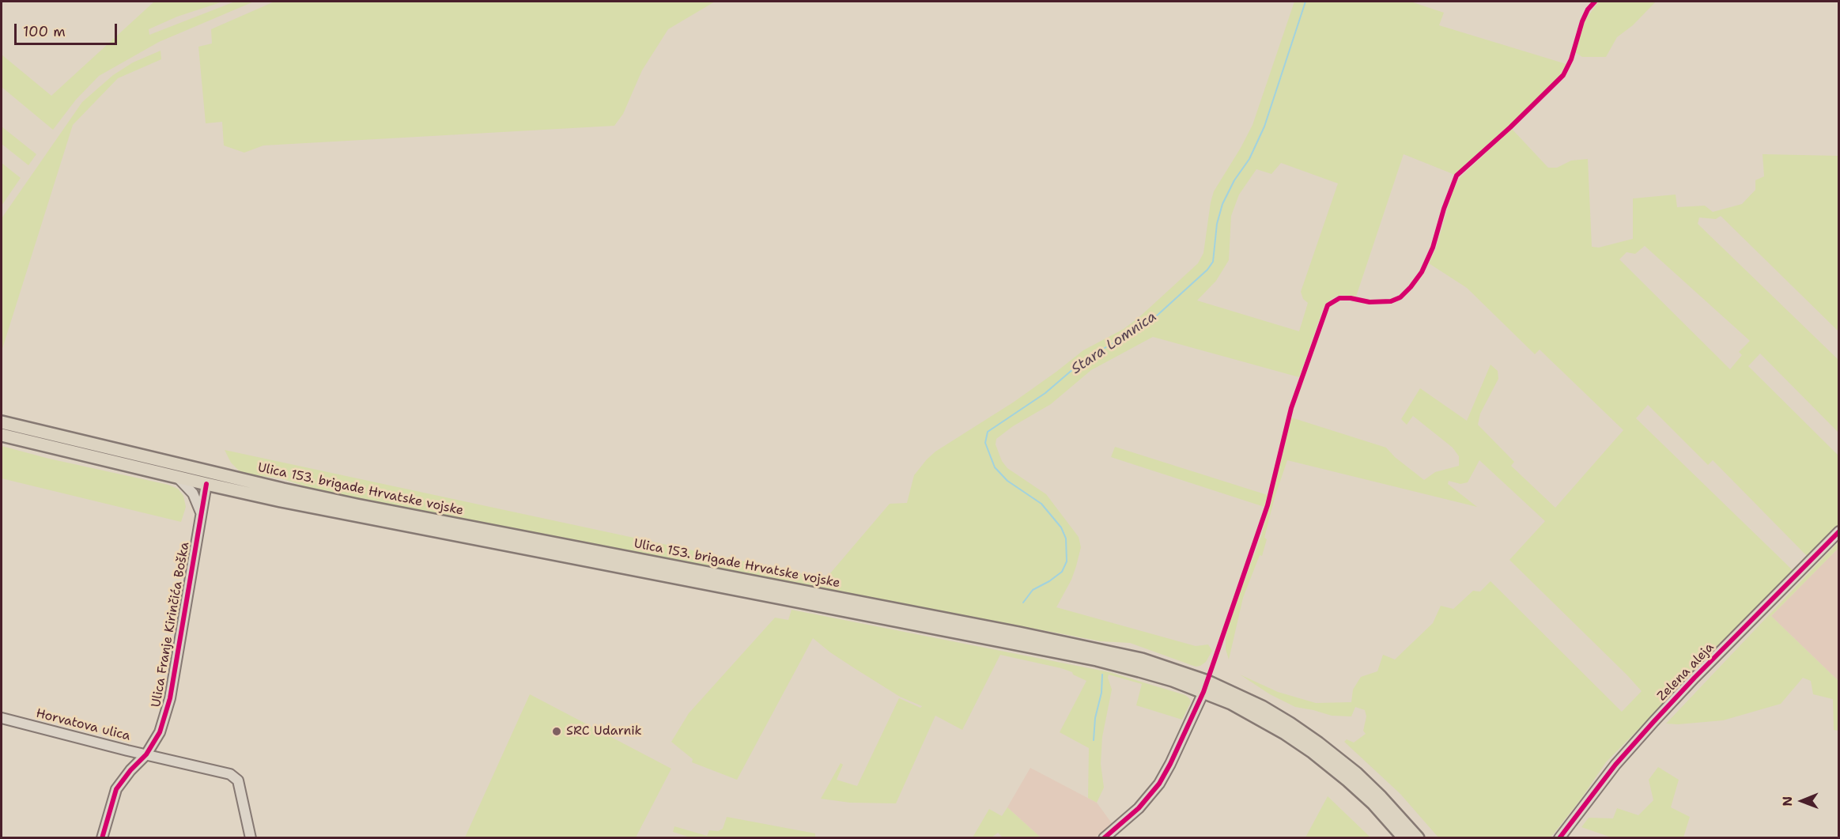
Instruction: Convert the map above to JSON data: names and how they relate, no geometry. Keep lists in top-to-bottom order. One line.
{"streets":{"main road":["Ulica 153. brigade Hrvatske vojske"],"street":["Ulica Franje Kirinčića Boška","Zelena aleja","Horvatova ulica"]},"crossings":[["Ulica 153. brigade Hrvatske vojske","Ulica Franje Kirinčića Boška"],["Ulica Franje Kirinčića Boška","Horvatova ulica"]],"water":["Stara Lomnica"],"places":["SRC Udarnik"],"scale_bar":"100 m","north":"left"}
